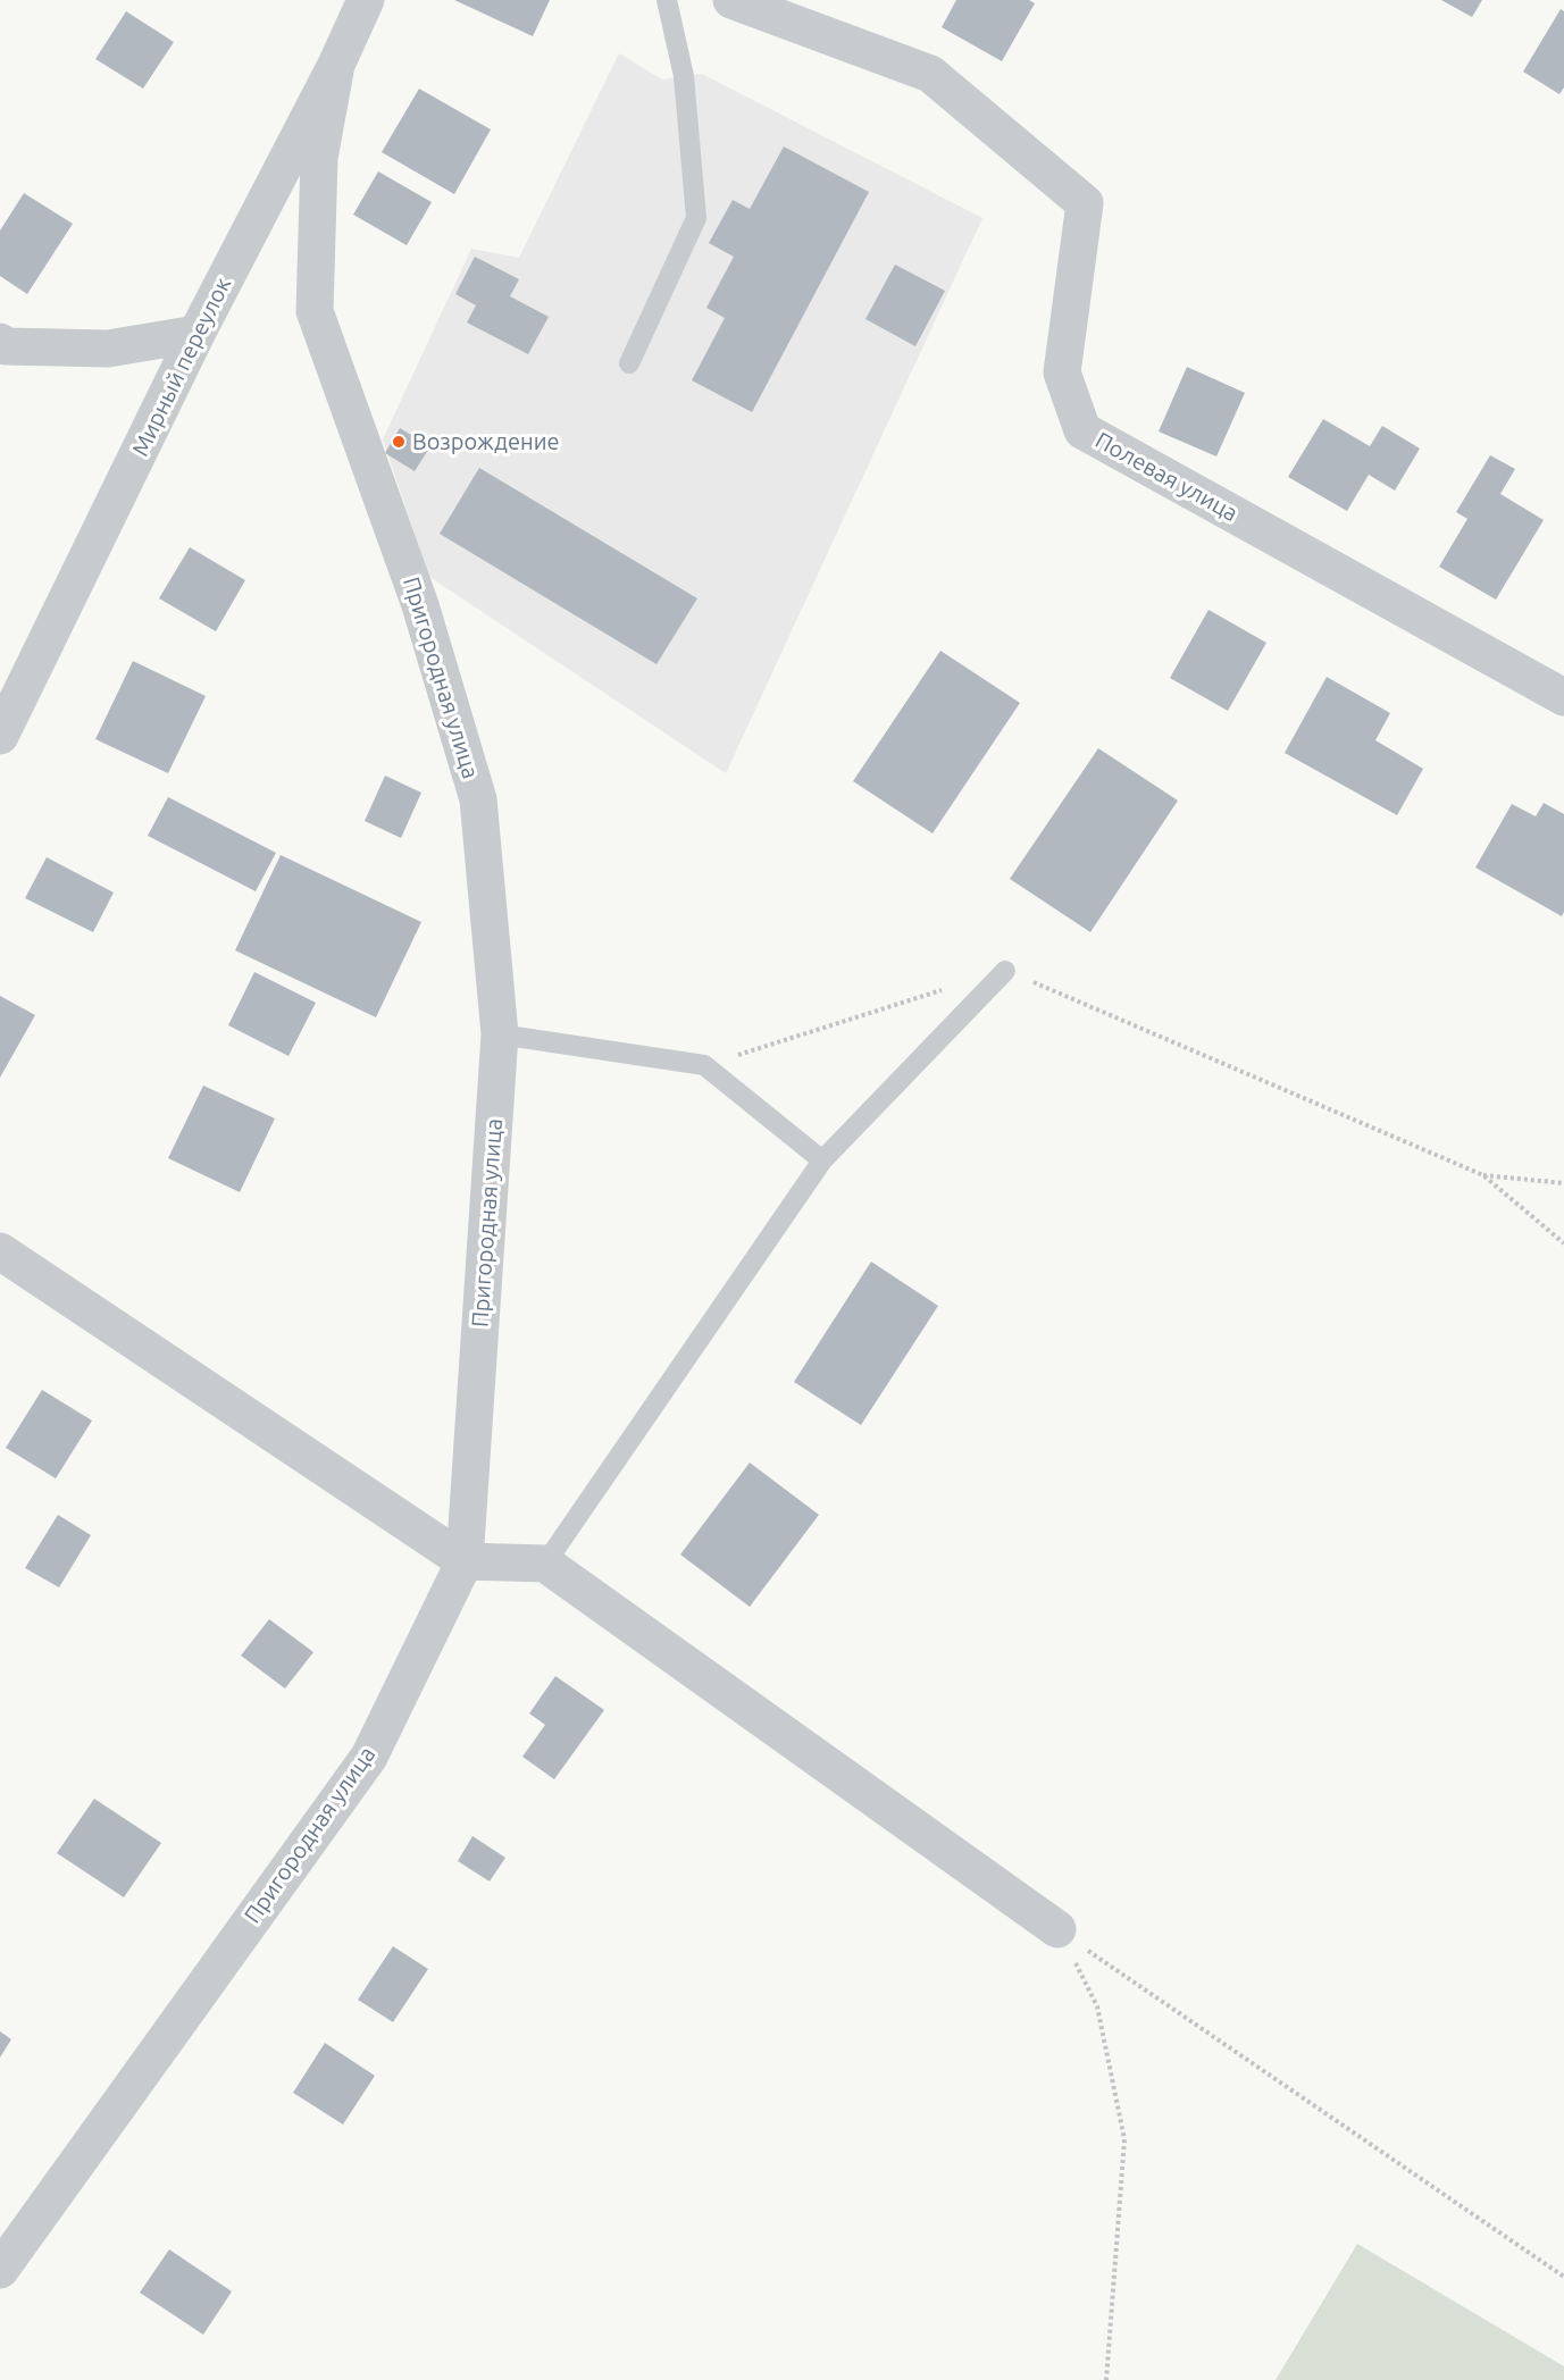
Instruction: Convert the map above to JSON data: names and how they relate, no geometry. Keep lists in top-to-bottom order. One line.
{"streets":{"street":["Мирный переулок","Полевая улица","Пригородная улица"]},"crossings":[["Мирный переулок","Пригородная улица"]],"places":["Возрождение"]}
